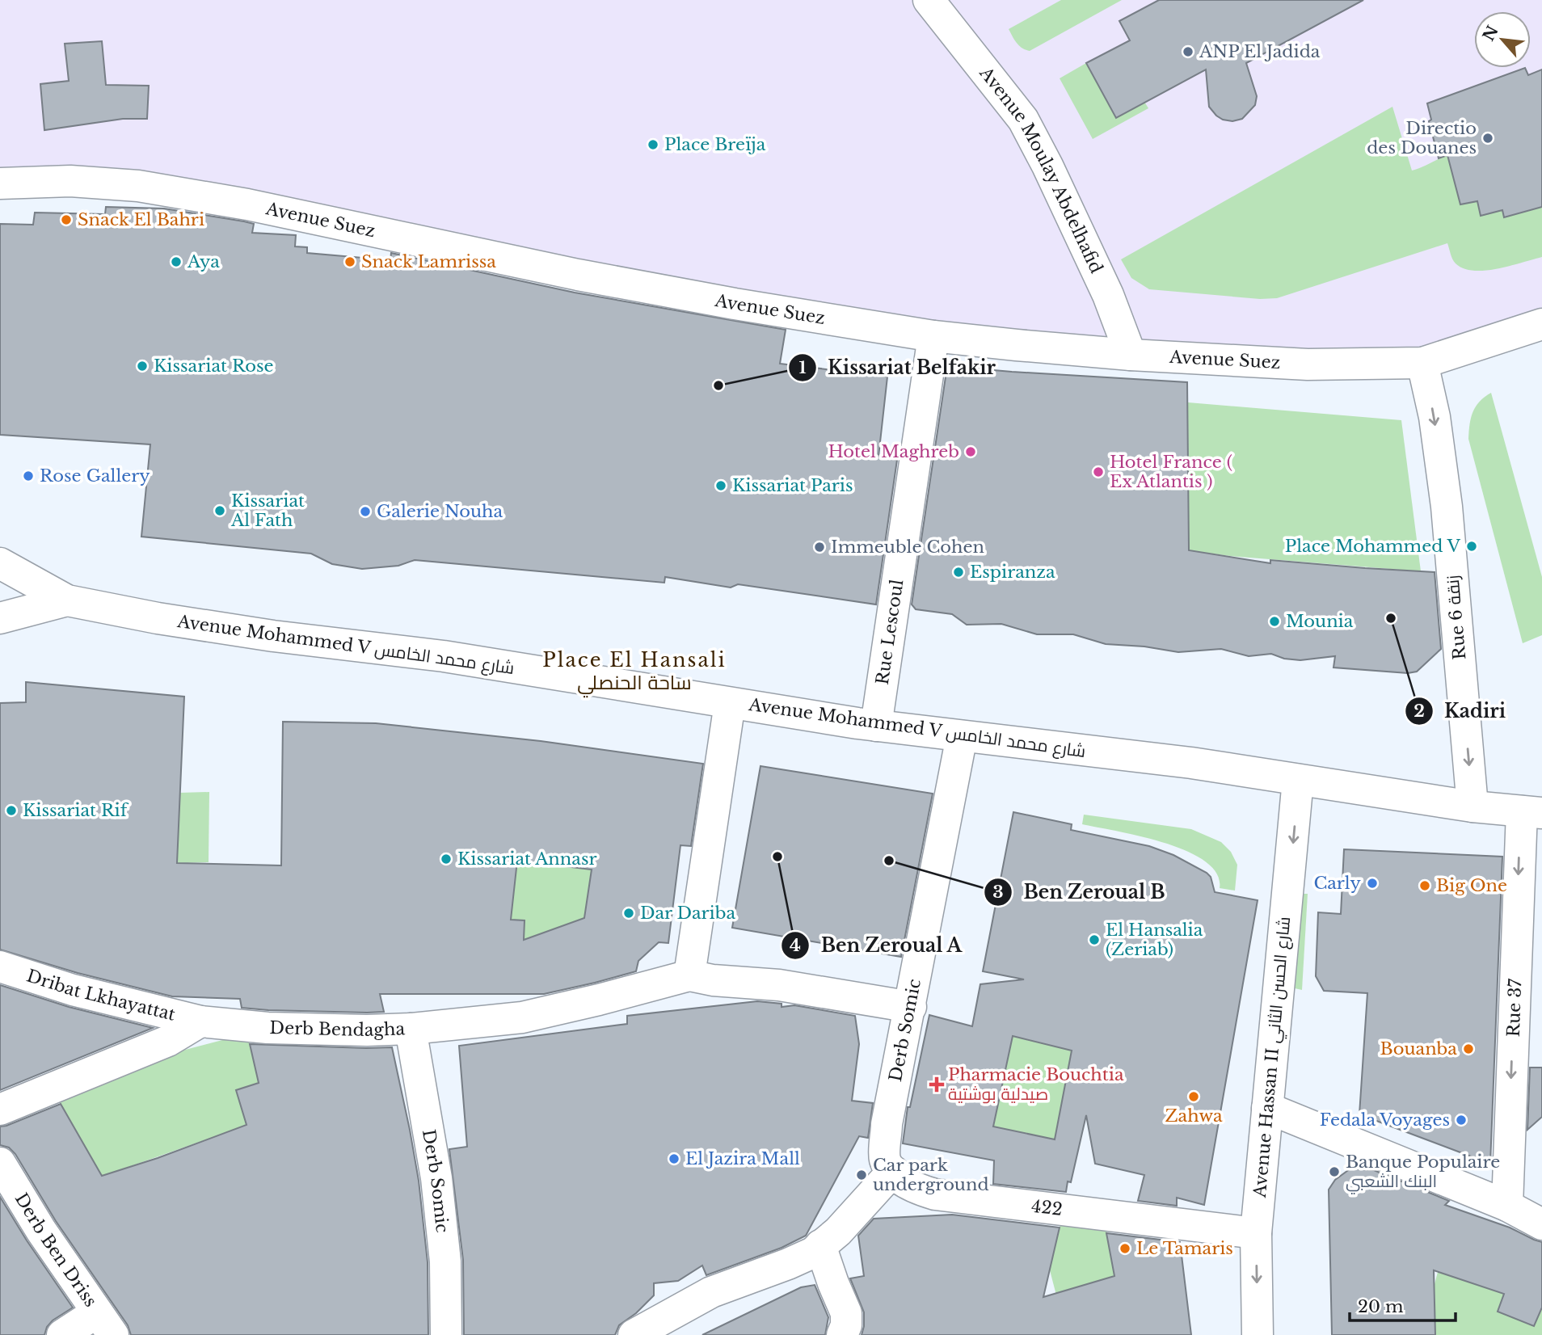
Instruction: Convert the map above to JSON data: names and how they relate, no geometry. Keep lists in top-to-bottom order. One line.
{"streets":{"street":["Avenue Moulay Abdelhafid","Avenue Suez","Rue 6 زنقة","Rue Lescoul","Avenue Mohammed V شارع محمد الخامس","Dribat Lkhayattat","Rue 37","Derb Bendagha","Derb Somic","Avenue Hassan II شارع الحسن الثاني","422","Derb Ben Driss"]},"crossings":[["Avenue Moulay Abdelhafid","Avenue Suez"],["Avenue Suez","Rue 6 زنقة"],["Avenue Suez","Rue Lescoul"],["Rue 6 زنقة","Avenue Mohammed V شارع محمد الخامس"],["Rue Lescoul","Avenue Mohammed V شارع محمد الخامس"],["Avenue Mohammed V شارع محمد الخامس","Rue 37"],["Avenue Mohammed V شارع محمد الخامس","Derb Somic"],["Avenue Mohammed V شارع محمد الخامس","Avenue Hassan II شارع الحسن الثاني"],["Dribat Lkhayattat","Derb Bendagha"],["Derb Bendagha","Derb Somic"],["Derb Somic","422"],["Avenue Hassan II شارع الحسن الثاني","422"]],"one_way":["Rue 6 زنقة","Rue 37","Avenue Hassan II شارع الحسن الثاني"],"districts":["Place El Hansali ساحة الحنصلي"],"places":{"other":["ANP El Jadida","Directio des Douanes","Place Breïja","Snack El Bahri","Aya","Snack Lamrissa","Kissariat Rose","Kissariat Belfakir","Hotel Maghreb","Hotel France ( Ex Atlantis )","Rose Gallery","Kissariat Paris","Kissariat Al Fath","Galerie Nouha","Place Mohammed V","Immeuble Cohen","Espiranza","Kadiri","Mounia","Kissariat Rif","Ben Zeroual A","Kissariat Annasr","Ben Zeroual B","Carly","Big One","Dar Dariba","El Hansalia (Zeriab)","Bouanba","Zahwa","Fedala Voyages","El Jazira Mall","Banque Populaire البنك الشعبي","Car park underground","Le Tamaris"],"health":["Pharmacie Bouchtia صيدلية بوشتية"]},"scale_bar":"20 m","north":"top left"}
